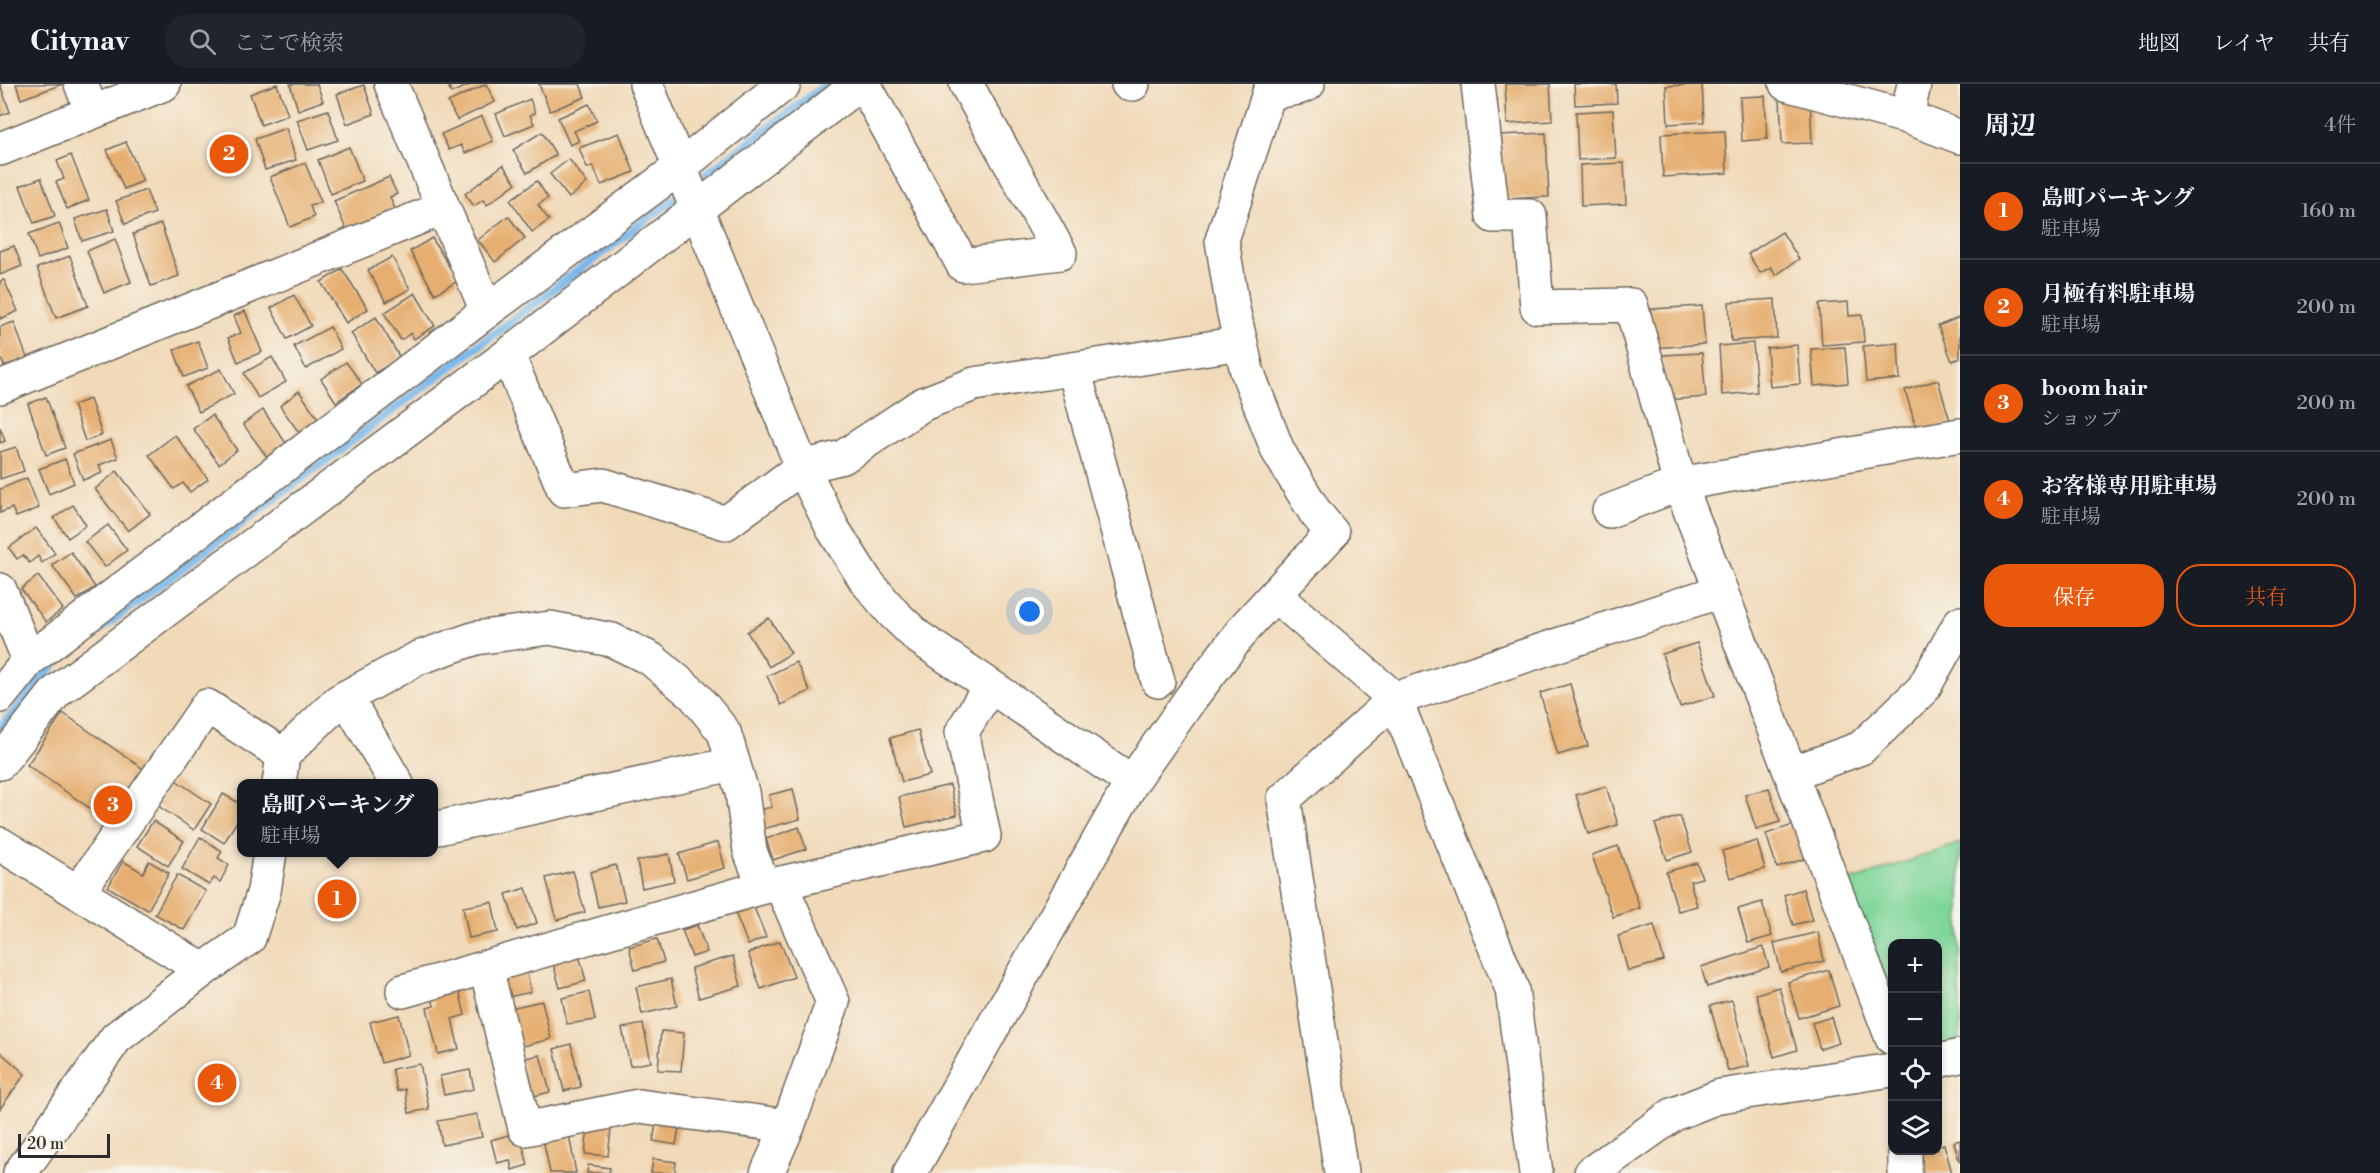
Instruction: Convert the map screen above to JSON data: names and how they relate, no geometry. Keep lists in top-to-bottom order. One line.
{"scale_bar":"20 m","page":{"header":"Citynav","search":"ここで検索","nav":["地図","レイヤ","共有"],"heading":["周辺","4件"],"pins":["2","3","1","4"],"list":[{"mark":"1","name":"島町パーキング","note":"駐車場","value":"160 m"},{"mark":"2","name":"月極有料駐車場","note":"駐車場","value":"200 m"},{"mark":"3","name":"boom hair","note":"ショップ","value":"200 m"},{"mark":"4","name":"お客様専用駐車場","note":"駐車場","value":"200 m"}],"buttons":["保存","共有"],"popup":["島町パーキング","駐車場"],"map_buttons":["+","−"],"scale":"20 m"}}
